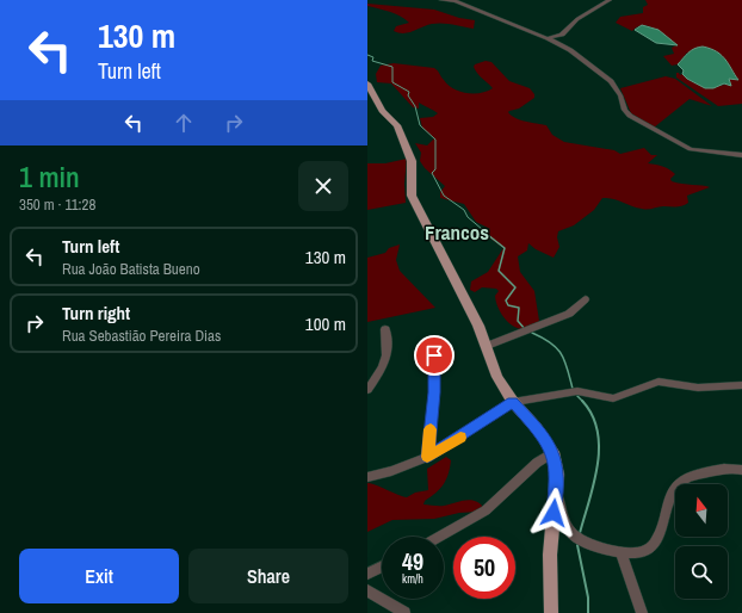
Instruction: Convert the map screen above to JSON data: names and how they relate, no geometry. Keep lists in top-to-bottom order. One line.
{"districts":["Francos"],"north":"top","page":{"turn":["130 m","Turn left"],"heading":["1 min","350 m · 11:28"],"list":[{"name":"Turn left","note":"Rua João Batista Bueno","value":"130 m"},{"name":"Turn right","note":"Rua Sebastião Pereira Dias","value":"100 m"}],"speed":"49 km/h","limit":"50","buttons":["Exit","Share"]}}
